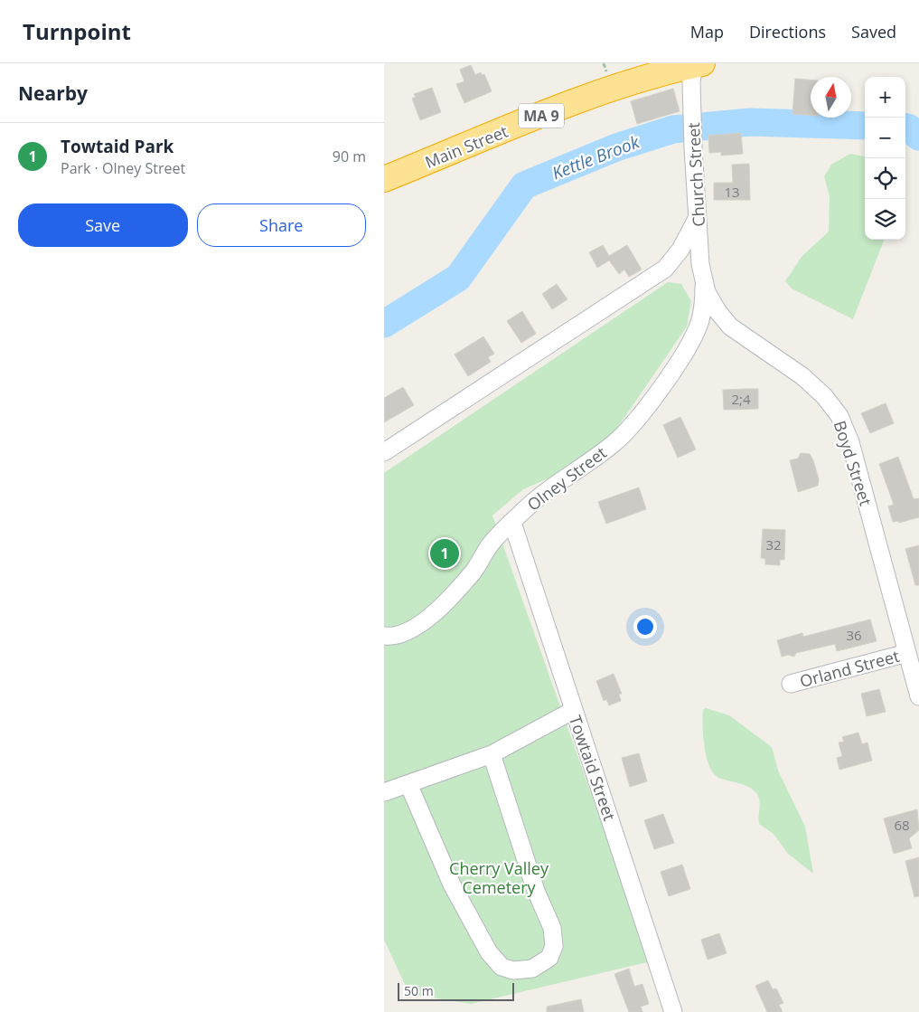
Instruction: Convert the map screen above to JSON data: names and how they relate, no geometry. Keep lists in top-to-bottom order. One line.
{"streets":{"highway":["MA 9","Main Street"],"street":["Church Street","Boyd Street","Olney Street","Orland Street","Towtaid Street"]},"crossings":[["Main Street","Church Street"],["Church Street","Boyd Street"],["Church Street","Olney Street"],["Boyd Street","Olney Street"],["Boyd Street","Orland Street"],["Olney Street","Towtaid Street"]],"water":["Kettle Brook"],"parks":["Cherry Valley Cemetery"],"house_numbers":["13","2;4","32","36","68"],"scale_bar":"50 m","north":"top","page":{"header":"Turnpoint","nav":["Map","Directions","Saved"],"heading":"Nearby","map_buttons":["+","−"],"list":[{"mark":"1","name":"Towtaid Park","note":"Park · Olney Street","value":"90 m"}],"buttons":["Save","Share"],"pins":"1","scale":"50 m"}}
